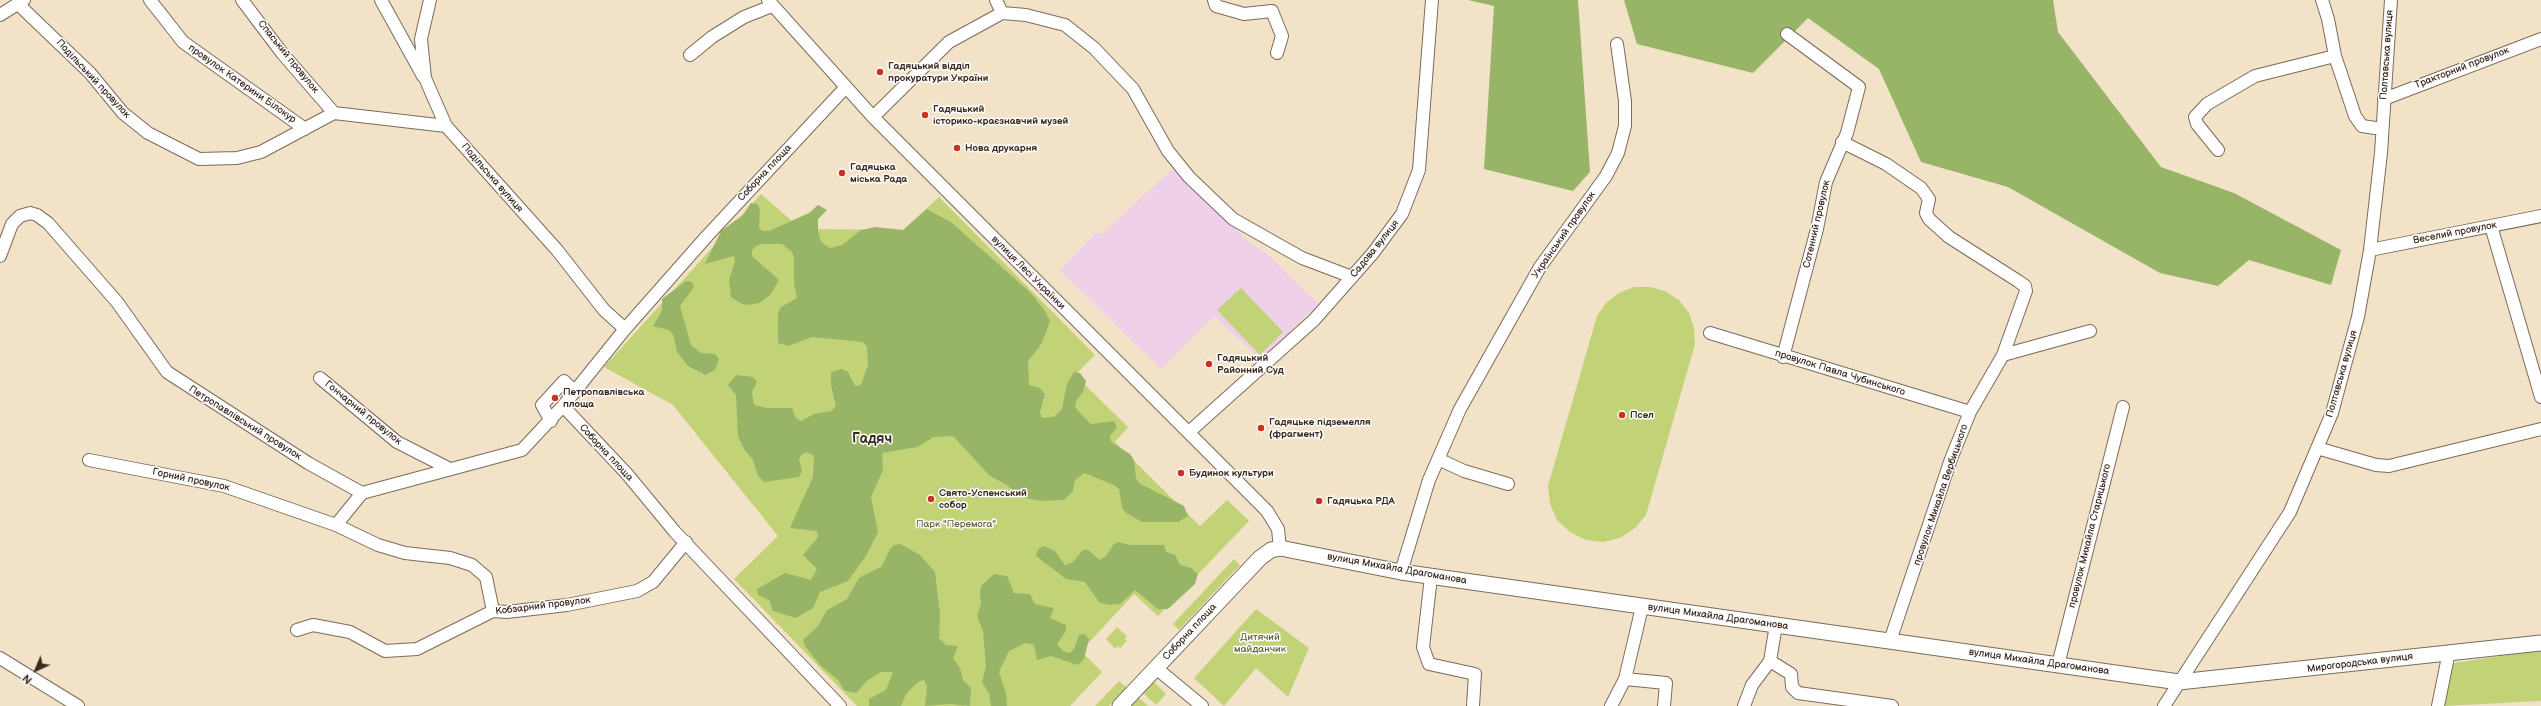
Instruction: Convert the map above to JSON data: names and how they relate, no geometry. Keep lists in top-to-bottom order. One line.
{"streets":{"street":["Полтавська вулиця","Спаський провулок","Тракторний провулок","Подільський провулок","провулок Катерини Білокур","Соборна площа","Подільська вулиця","Сотенний провулок","Веселий провулок","Український провулок","Садова вулиця","вулиця Лесі Українки","провулок Павла Чубинського","Гончарний провулок","Петропавлівський провулок","Горний провулок","провулок Михайла Вербицького","провулок Михайла Старицького","вулиця Михайла Драгоманова","Кобзарний провулок","Мирогородська вулиця"]},"crossings":[["Полтавська вулиця","Тракторний провулок"],["Полтавська вулиця","Веселий провулок"],["Полтавська вулиця","вулиця Михайла Драгоманова"],["Полтавська вулиця","Мирогородська вулиця"],["Спаський провулок","Подільський провулок"],["Подільський провулок","провулок Катерини Білокур"],["Соборна площа","Подільська вулиця"],["Соборна площа","вулиця Лесі Українки"],["Соборна площа","вулиця Михайла Драгоманова"],["Соборна площа","Кобзарний провулок"],["Сотенний провулок","провулок Павла Чубинського"],["Сотенний провулок","провулок Михайла Вербицького"],["Український провулок","вулиця Михайла Драгоманова"],["Садова вулиця","вулиця Лесі Українки"],["вулиця Лесі Українки","вулиця Михайла Драгоманова"],["провулок Павла Чубинського","провулок Михайла Вербицького"],["Горний провулок","Кобзарний провулок"],["провулок Михайла Вербицького","вулиця Михайла Драгоманова"],["провулок Михайла Старицького","вулиця Михайла Драгоманова"],["вулиця Михайла Драгоманова","Мирогородська вулиця"]],"districts":["Гадяч"],"parks":["Парк \"Перемога\"","Дитячий майданчик"],"places":["Гадяцький відділ прокуратури України","Гадяцький історико-краєзнавчий музей","Нова друкарня","Гадяцька міська Рада","Гадяцький Районний Суд","Петропавлівська площа","Псел","Гадяцьке підземелля (фрагмент)","Будинок культури","Свято-Успенський собор","Гадяцька РДА"],"north":"bottom left"}
